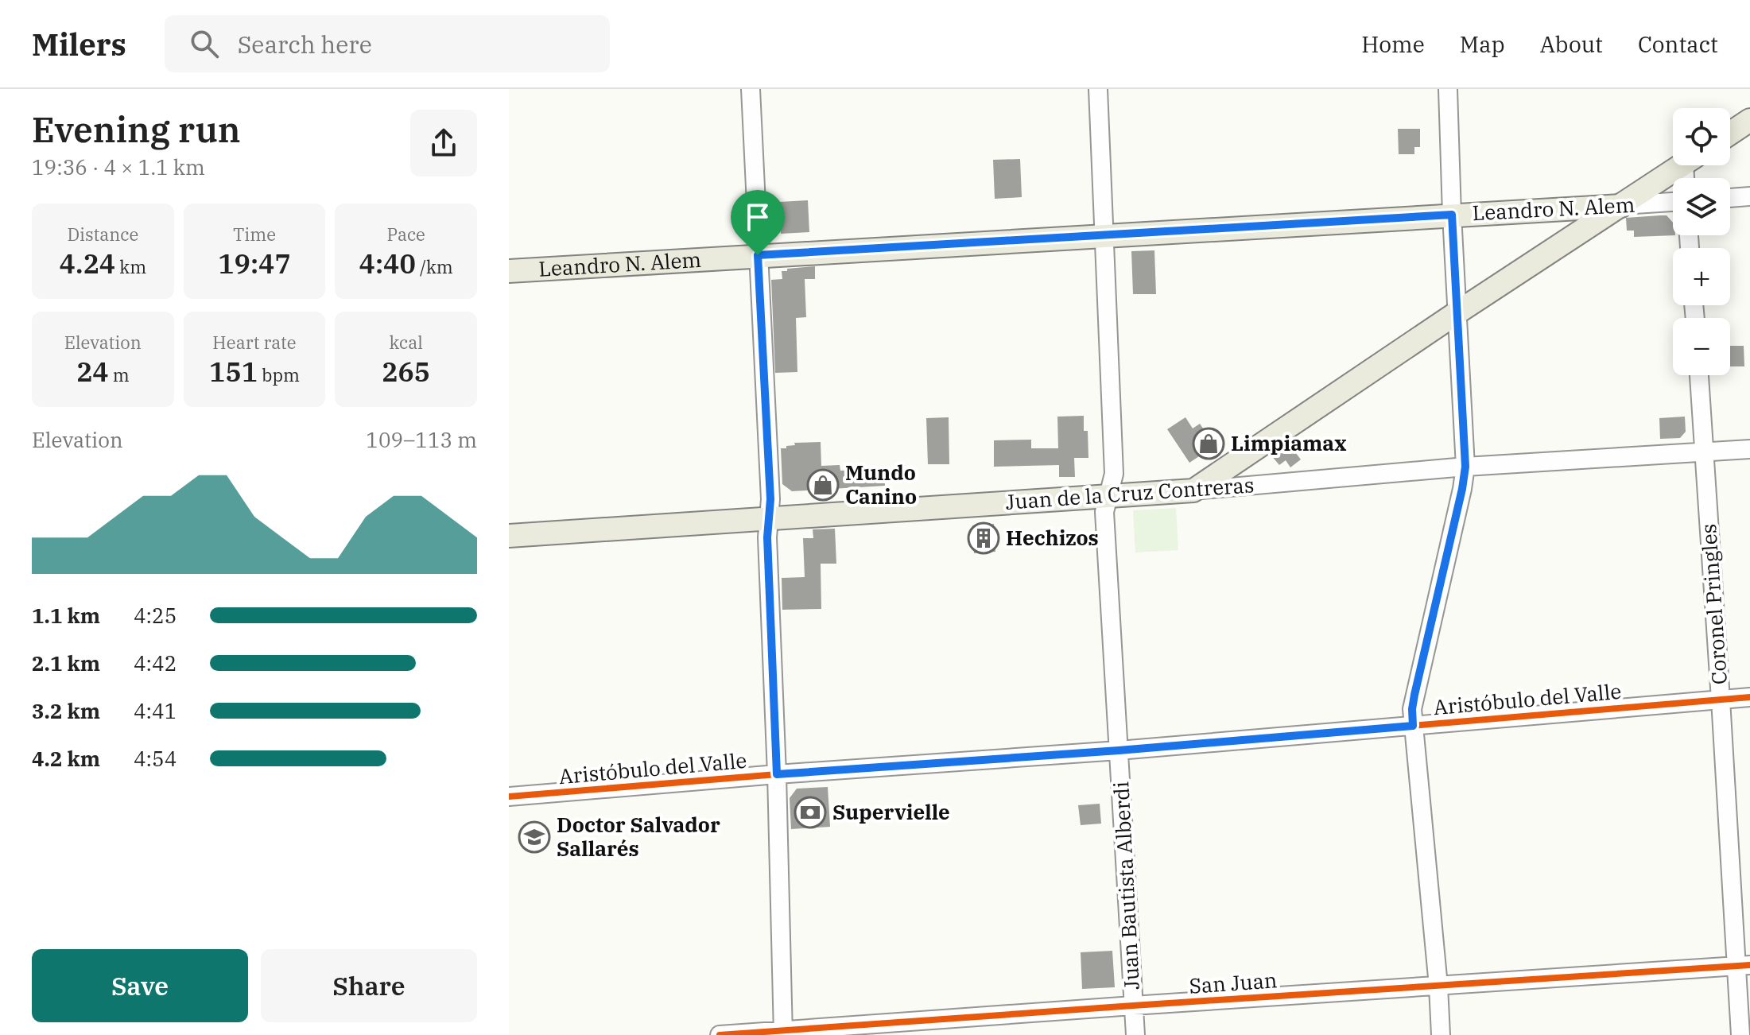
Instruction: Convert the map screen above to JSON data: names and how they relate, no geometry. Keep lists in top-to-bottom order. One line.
{"streets":{"main road":["Leandro N. Alem","Juan de la Cruz Contreras"],"street":["Coronel Pringles","Aristóbulo del Valle","Juan Bautista Alberdi","San Juan"]},"crossings":[["Leandro N. Alem","Juan Bautista Alberdi"],["Juan de la Cruz Contreras","Coronel Pringles"],["Juan de la Cruz Contreras","Juan Bautista Alberdi"],["Coronel Pringles","Aristóbulo del Valle"],["Coronel Pringles","San Juan"],["Aristóbulo del Valle","Juan Bautista Alberdi"],["Juan Bautista Alberdi","San Juan"]],"places":{"shop":["Limpiamax","Mundo Canino"],"building":["Hechizos"],"bank":["Supervielle"],"school or university":["Doctor Salvador Sallarés"]},"page":{"header":"Milers","search":"Search here","nav":["Home","Map","About","Contact"],"heading":["Evening run","19:36 · 4 × 1.1 km"],"map_buttons":["+","−"],"stats":[["Distance","4.24 km"],["Time","19:47"],["Pace","4:40 /km"],["Elevation","24 m"],["Heart rate","151 bpm"],["kcal","265"]],"chart":["Elevation","109–113 m"],"list":[{"name":"1.1 km","note":"4:25"},{"name":"2.1 km","note":"4:42"},{"name":"3.2 km","note":"4:41"},{"name":"4.2 km","note":"4:54"}],"buttons":["Save","Share"]}}
